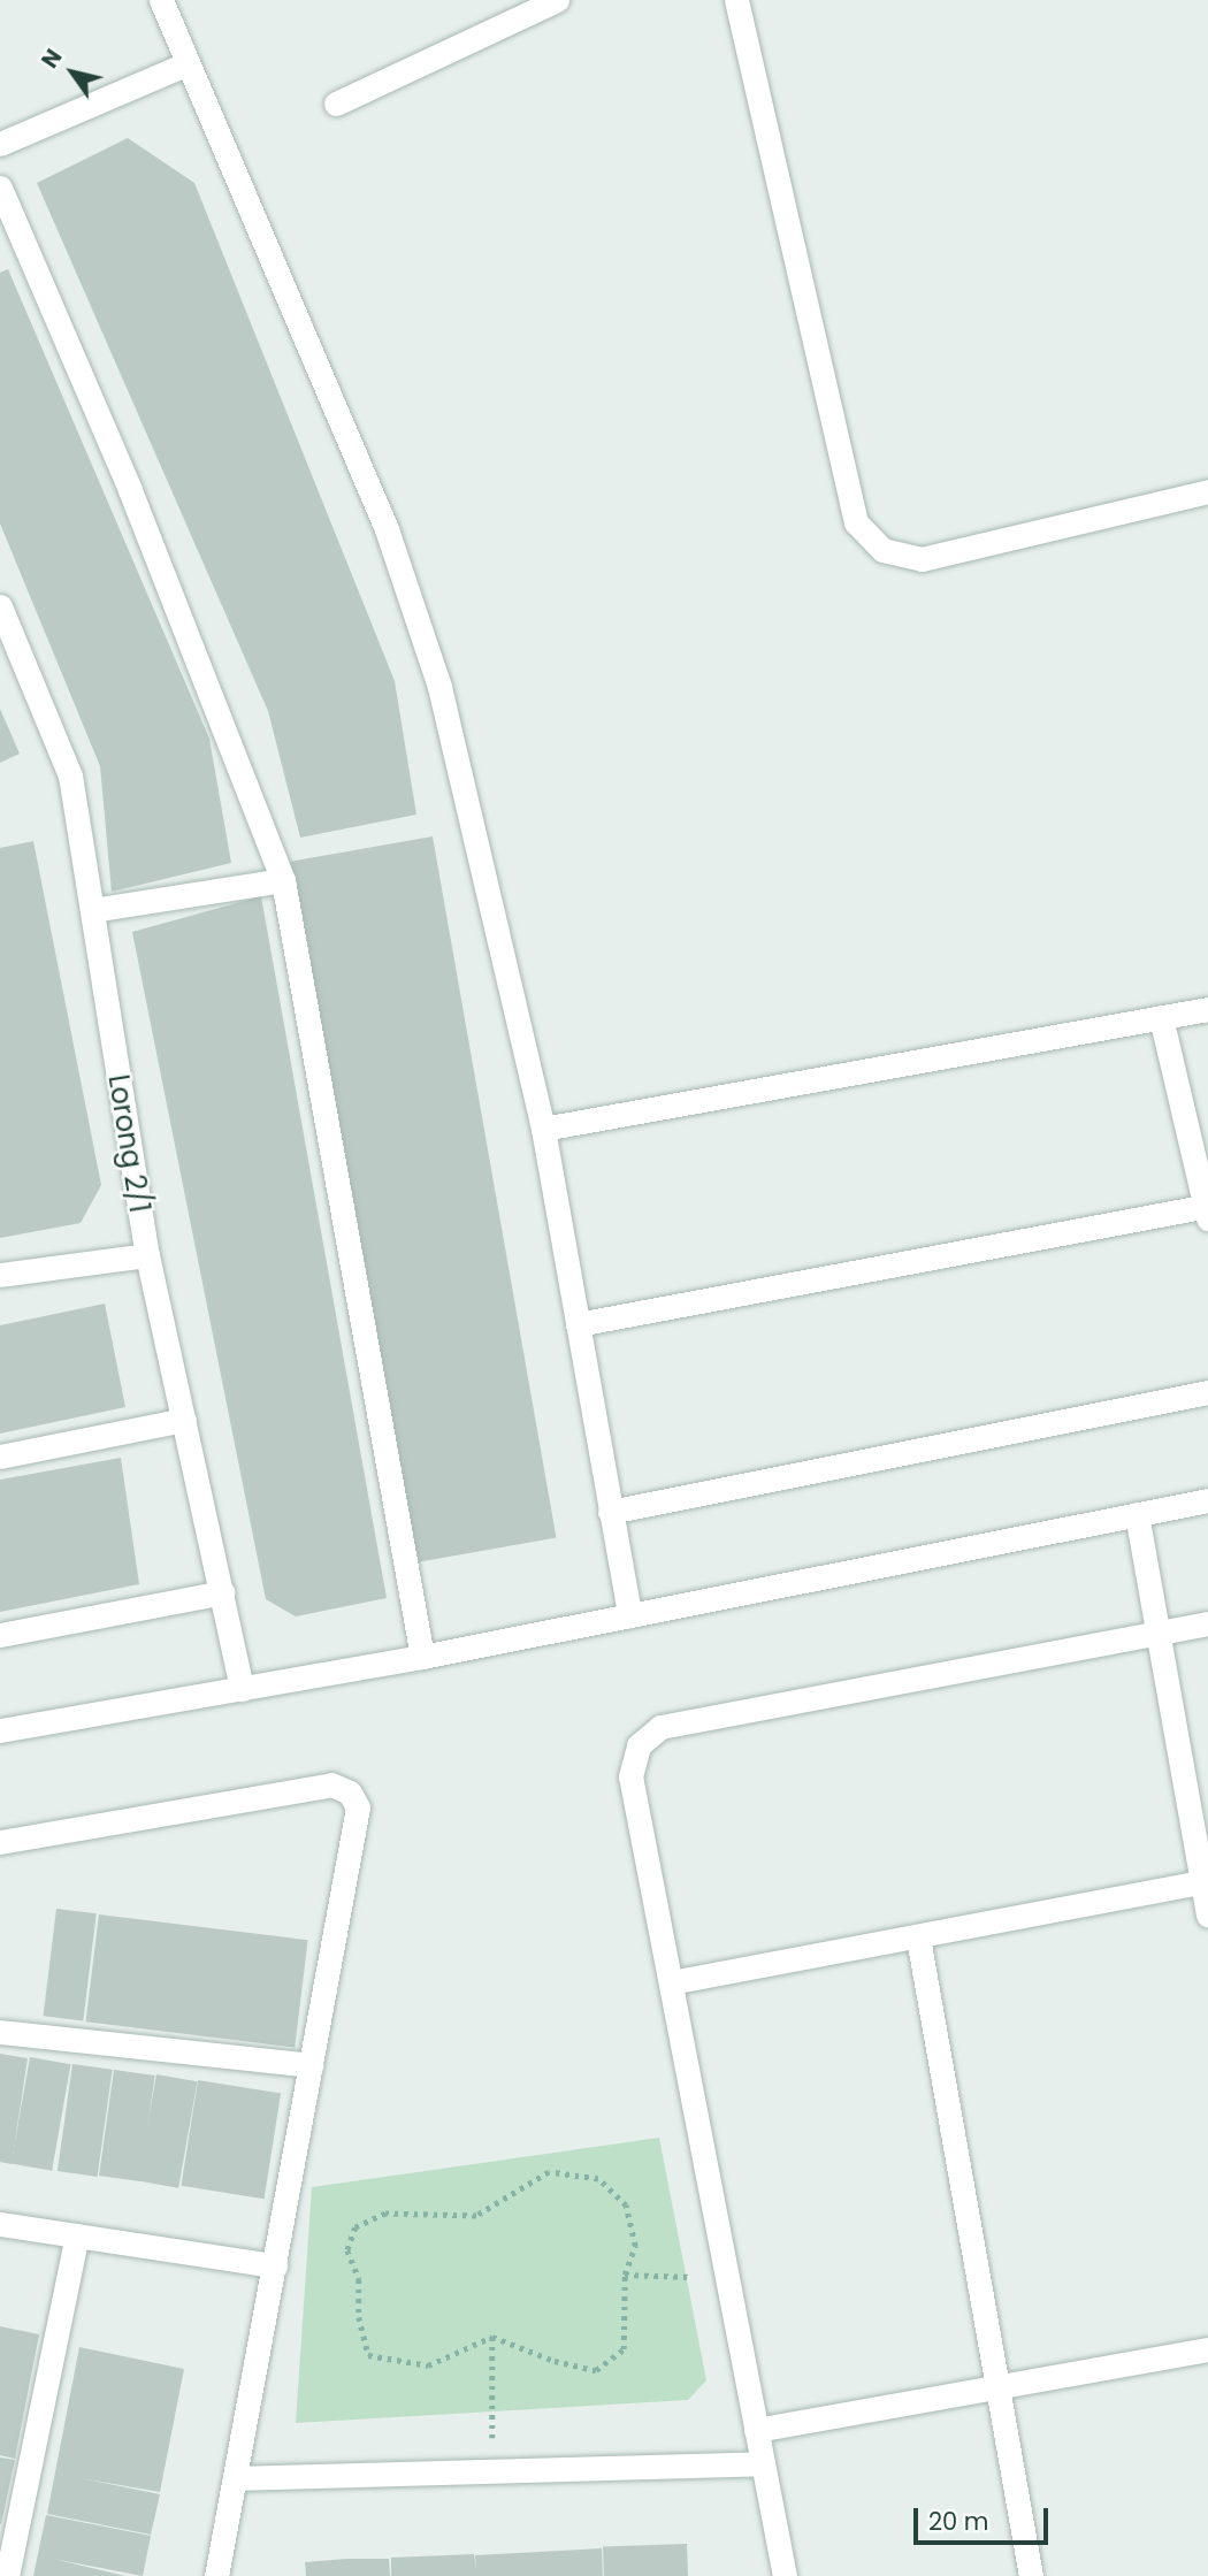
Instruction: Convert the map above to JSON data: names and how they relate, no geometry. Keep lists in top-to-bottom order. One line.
{"streets":{"street":["Lorong 2/1"]},"scale_bar":"20 m","north":"top left"}
